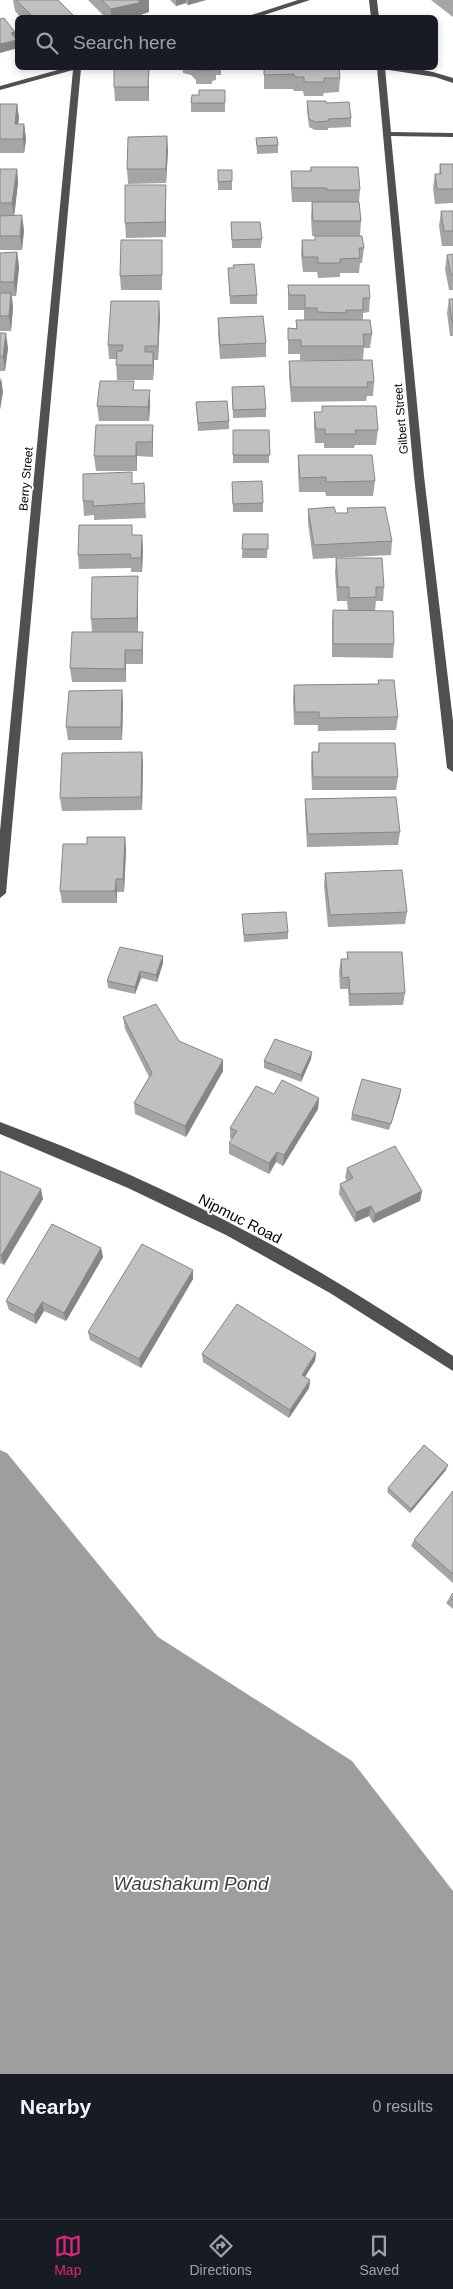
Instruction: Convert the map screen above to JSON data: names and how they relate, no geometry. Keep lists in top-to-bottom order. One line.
{"streets":{"street":["Gilbert Street","Berry Street","Nipmuc Road"]},"water":["Waushakum Pond"],"page":{"search":"Search here","heading":["Nearby","0 results"],"nav":["Map","Directions","Saved"]}}
